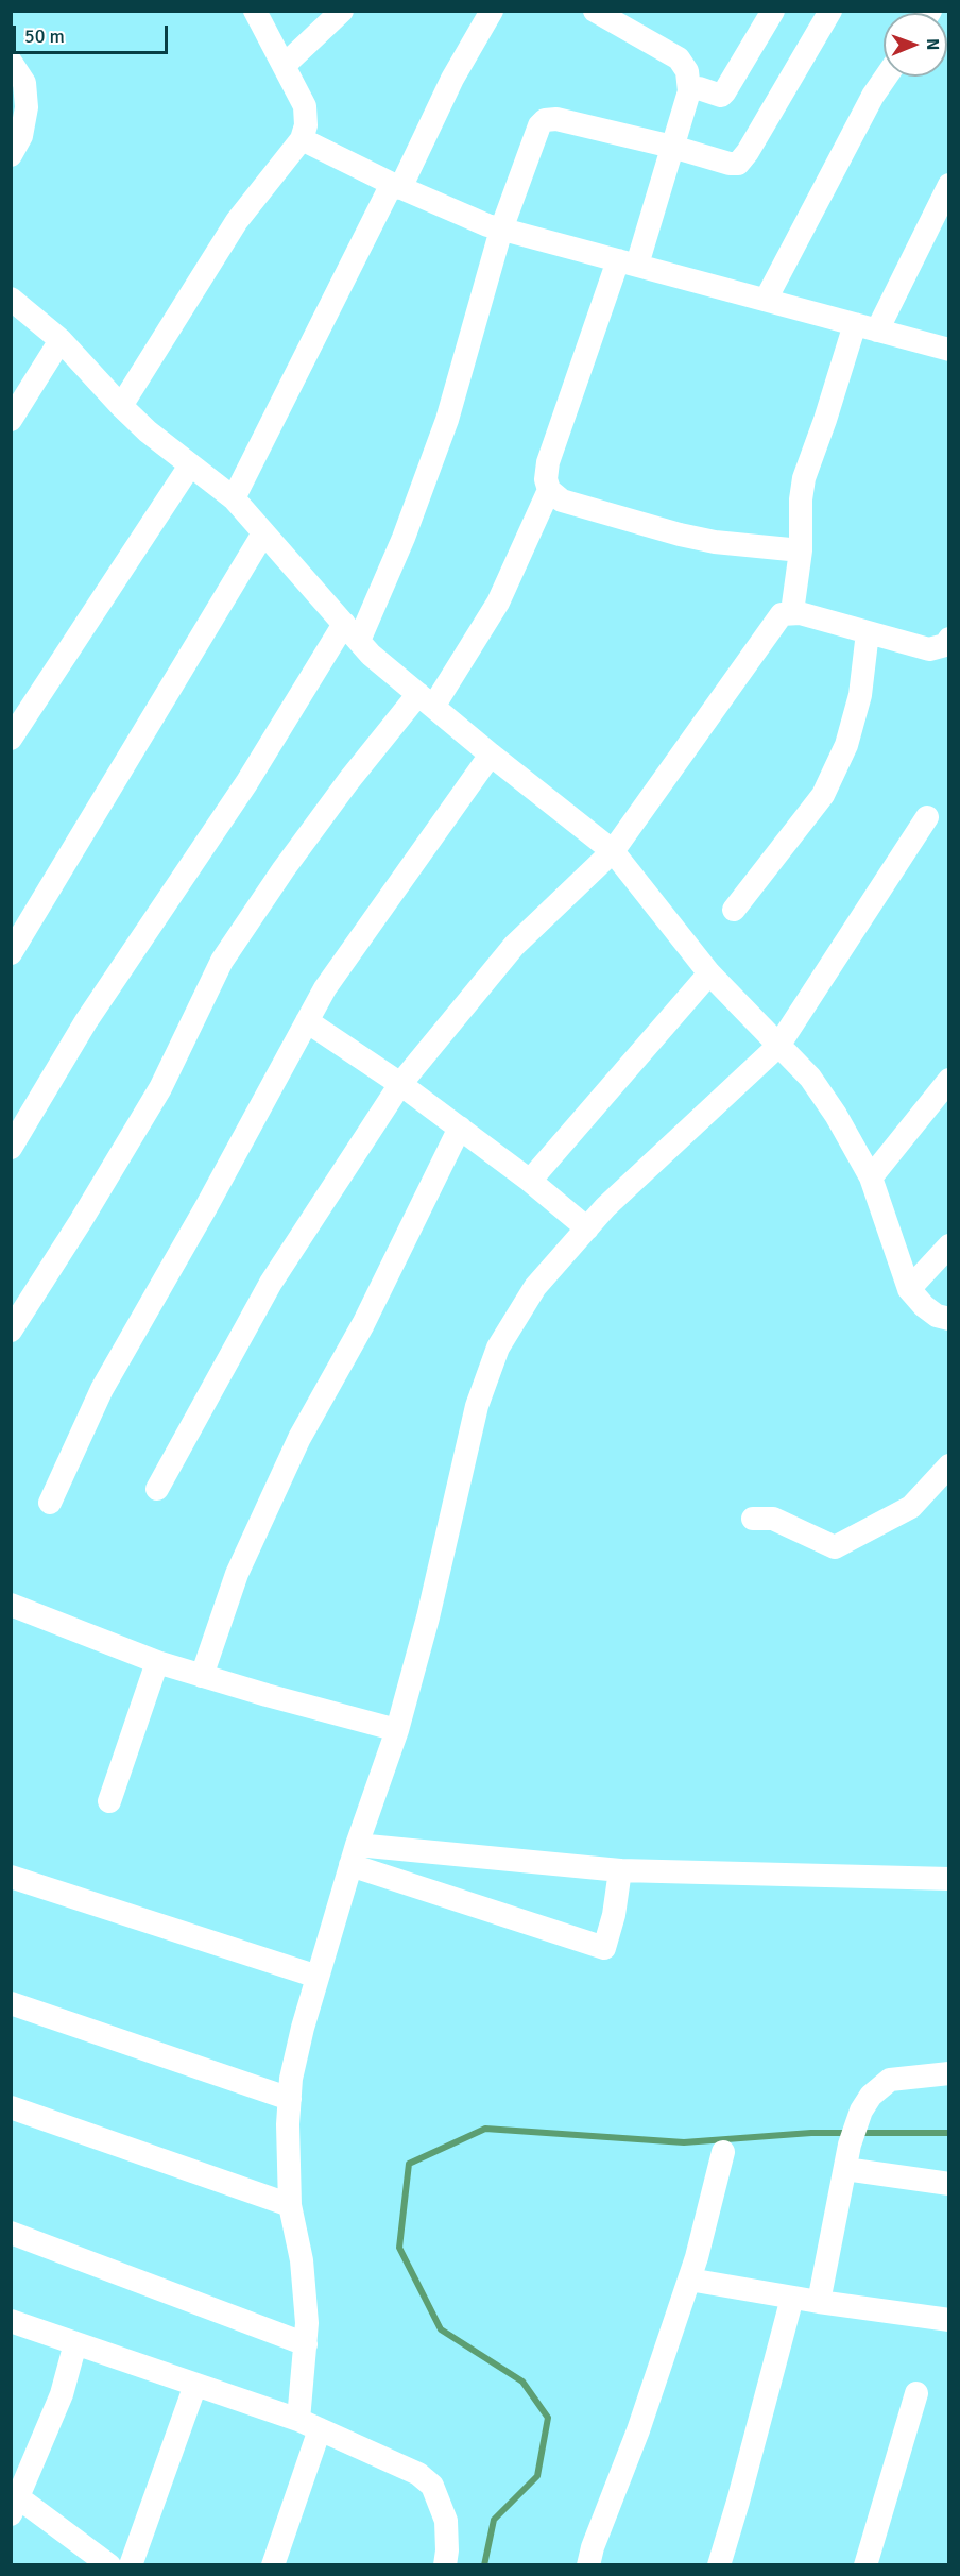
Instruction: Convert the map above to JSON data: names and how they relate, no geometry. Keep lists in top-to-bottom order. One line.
{"scale_bar":"50 m","north":"right"}
